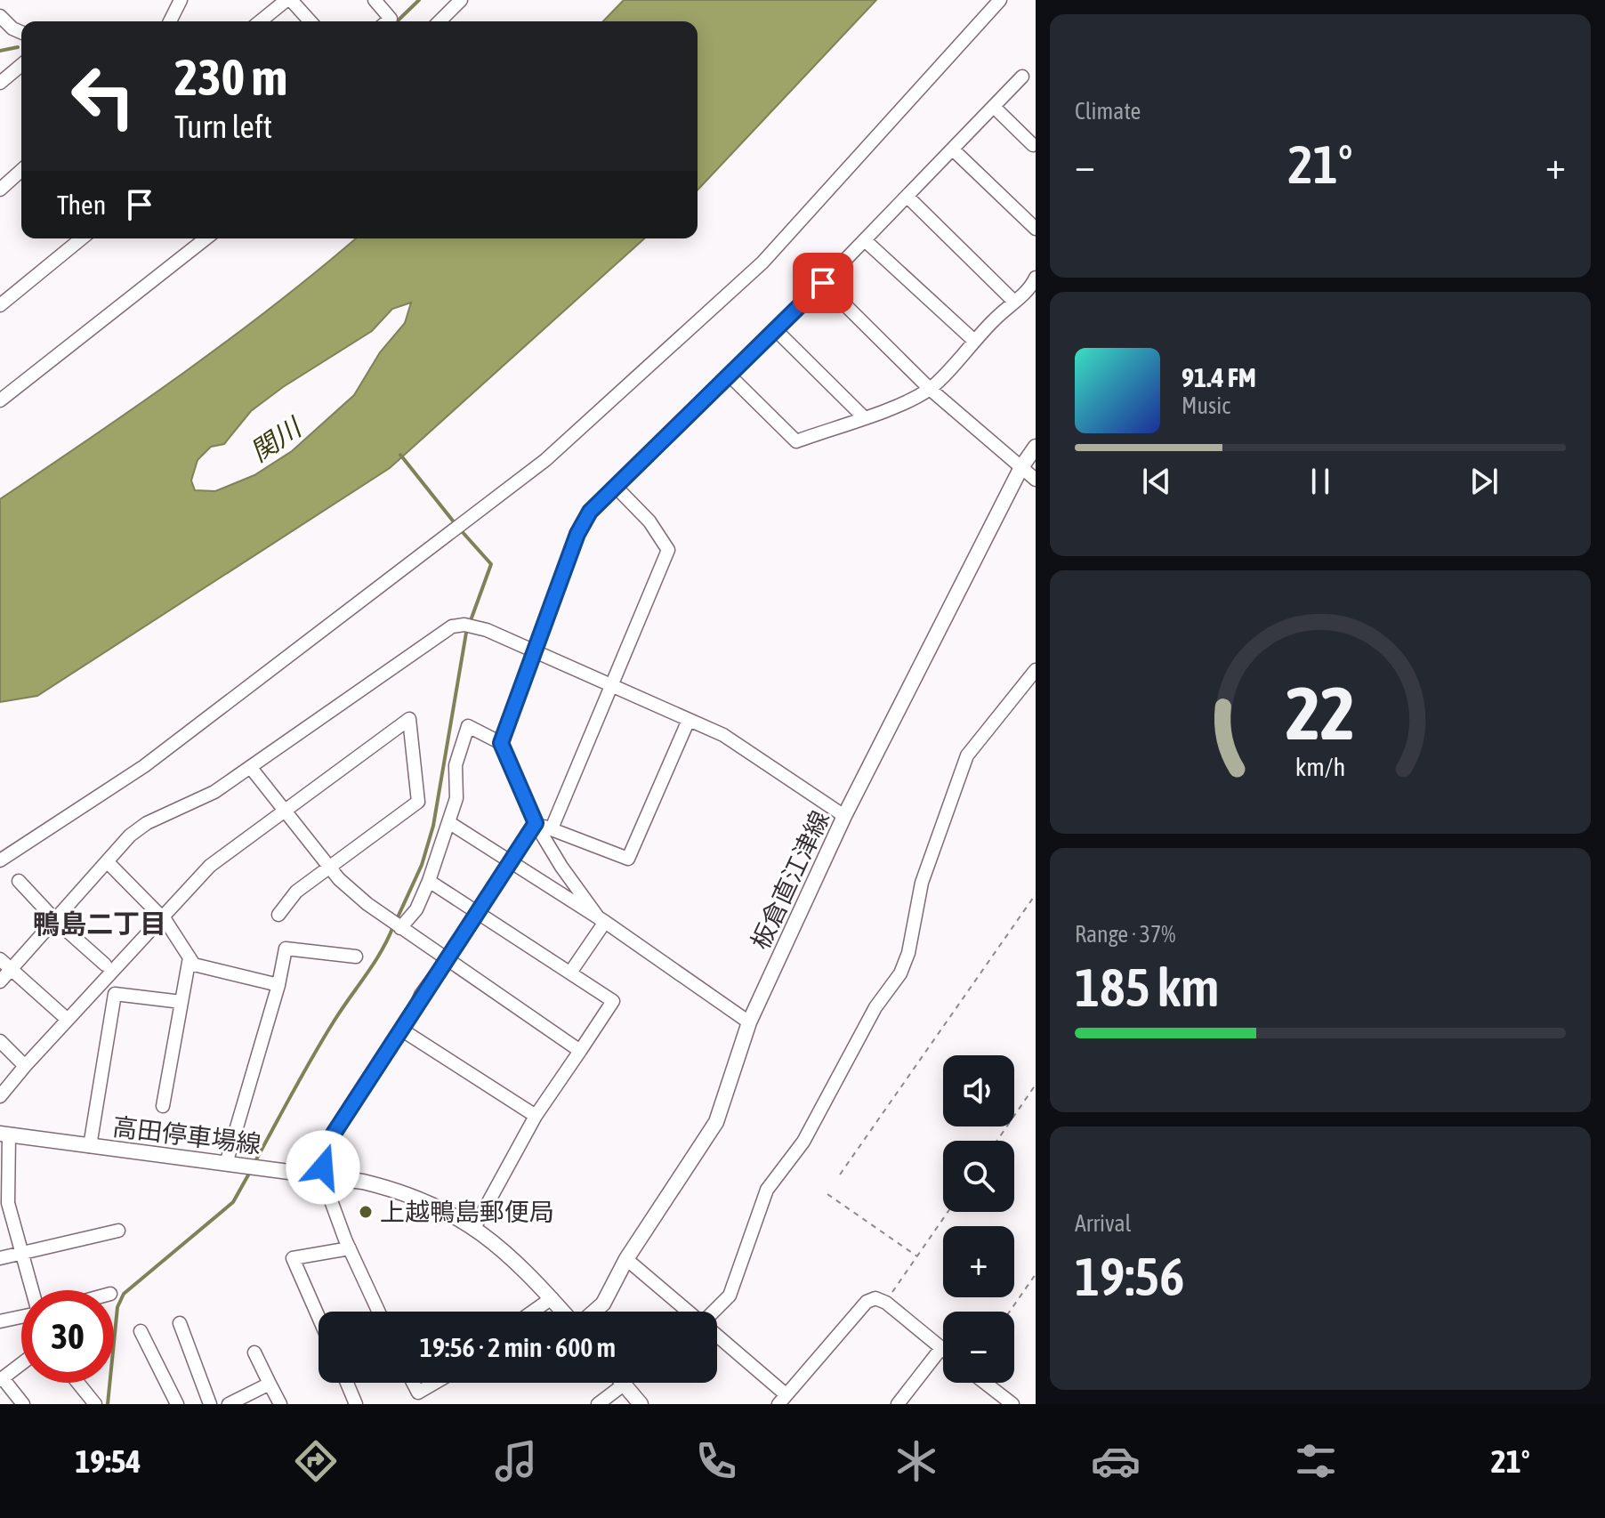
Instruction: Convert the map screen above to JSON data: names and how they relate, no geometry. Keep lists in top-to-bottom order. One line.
{"streets":{"main road":["板倉直江津線","高田停車場線"]},"districts":["鴨島二丁目"],"water":["関川"],"places":["上越鴨島郵便局"],"page":{"tile":["Climate",["Range · 37%","185 km"],["Arrival","19:56"]],"turn":["230 m","Turn left"],"heat":["−","21°","+"],"then":"Then","song":["91.4 FM","Music"],"map_buttons":["+","−"],"limit":"30","trip":"19:56 · 2 min · 600 m","tabs":["19:54","21°"],"gauge":["22","km/h"]}}
